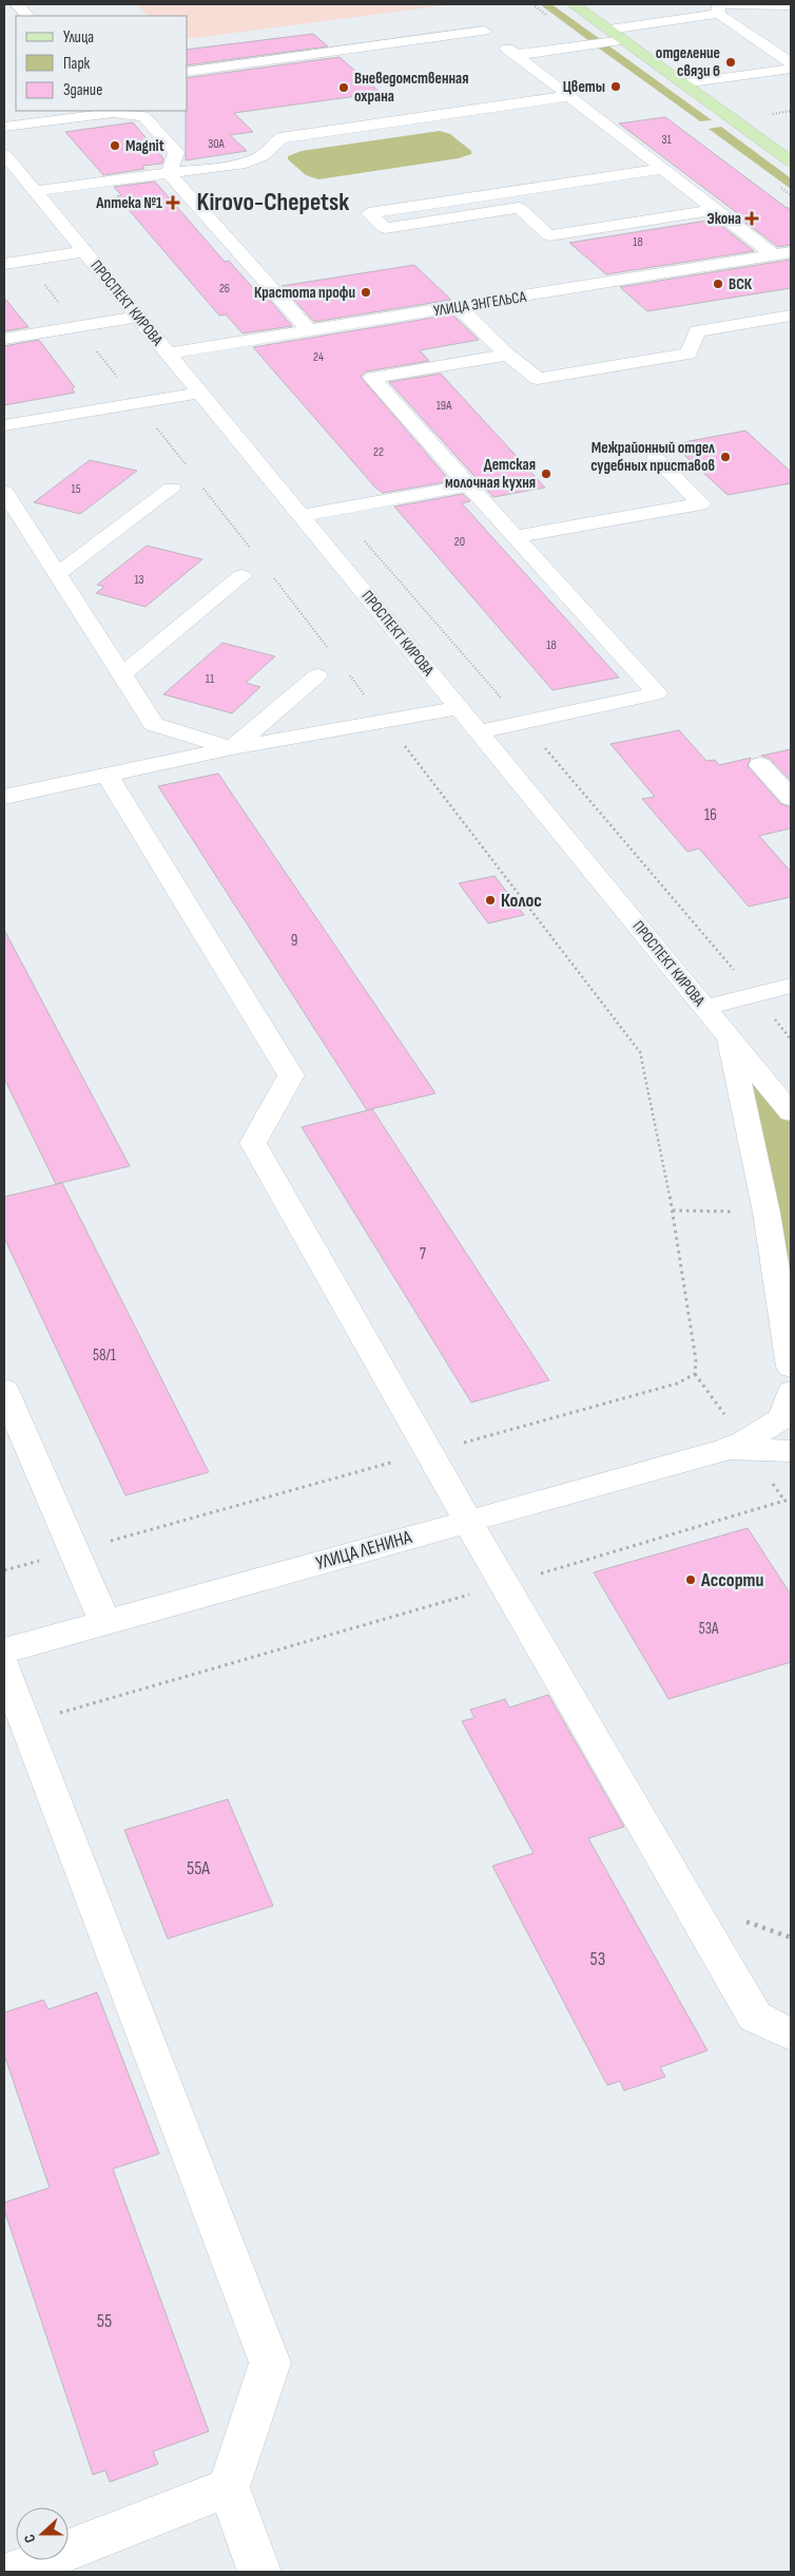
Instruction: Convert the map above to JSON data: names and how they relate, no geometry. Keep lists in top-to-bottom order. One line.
{"streets":{"street":["ПРОСПЕКТ КИРОВА","УЛИЦА ЭНГЕЛЬСА","УЛИЦА ЛЕНИНА"]},"crossings":[["ПРОСПЕКТ КИРОВА","УЛИЦА ЭНГЕЛЬСА"]],"districts":["Kirovo-Chepetsk"],"places":{"other":["отделение связи 6","Цветы","Вневедомственная охрана","Magnit","ВСК","Крастота профи","Межрайонный отдел судебных приставов","Детская молочная кухня","Колос","Ассорти"],"health":["Аптека №1","Экона"]},"house_numbers":["31","30А","18","26","24","19А","22","15","20","13","18","11","16","9","7","58/1","53А","55А","53","55"],"legend":["Улица","Парк","Здание"],"north":"left"}
